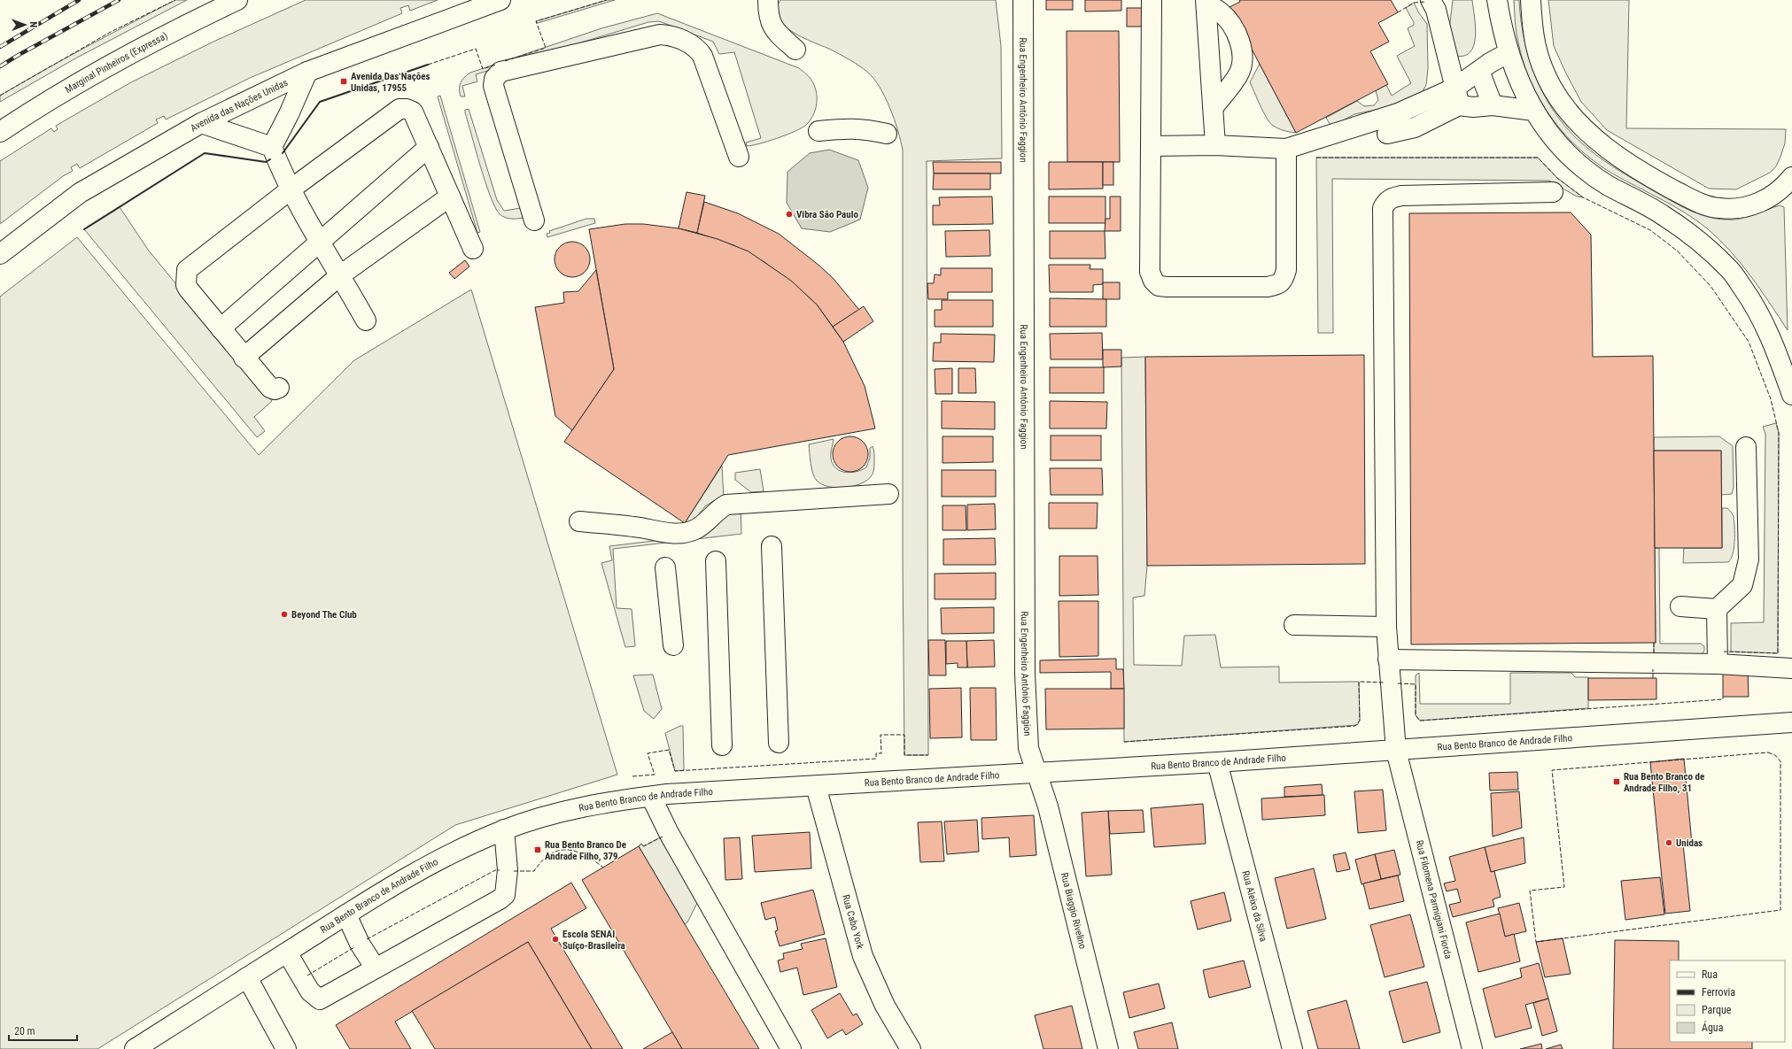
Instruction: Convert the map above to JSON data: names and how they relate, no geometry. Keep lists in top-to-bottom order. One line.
{"streets":{"main road":["Marginal Pinheiros (Expressa)","Rua Engenheiro Antônio Faggion","Avenida das Nações Unidas","Rua Bento Branco de Andrade Filho","Rua Filomena Parmigiani Fiorda","Rua Aleixo da Silva","Rua Biaggio Rivelino","Rua Cabo York"]},"crossings":[["Rua Engenheiro Antônio Faggion","Rua Bento Branco de Andrade Filho"],["Rua Engenheiro Antônio Faggion","Rua Biaggio Rivelino"],["Rua Bento Branco de Andrade Filho","Rua Filomena Parmigiani Fiorda"],["Rua Bento Branco de Andrade Filho","Rua Aleixo da Silva"],["Rua Bento Branco de Andrade Filho","Rua Biaggio Rivelino"],["Rua Bento Branco de Andrade Filho","Rua Cabo York"]],"places":{"transit":["Avenida Das Nações Unidas, 17955","Rua Bento Branco de Andrade Filho, 31","Rua Bento Branco De Andrade Filho, 379"],"other":["Vibra São Paulo","Beyond The Club","Unidas","Escola SENAI Suíço-Brasileira"]},"legend":["Rua","Ferrovia","Parque","Água"],"scale_bar":"20 m","north":"right"}
